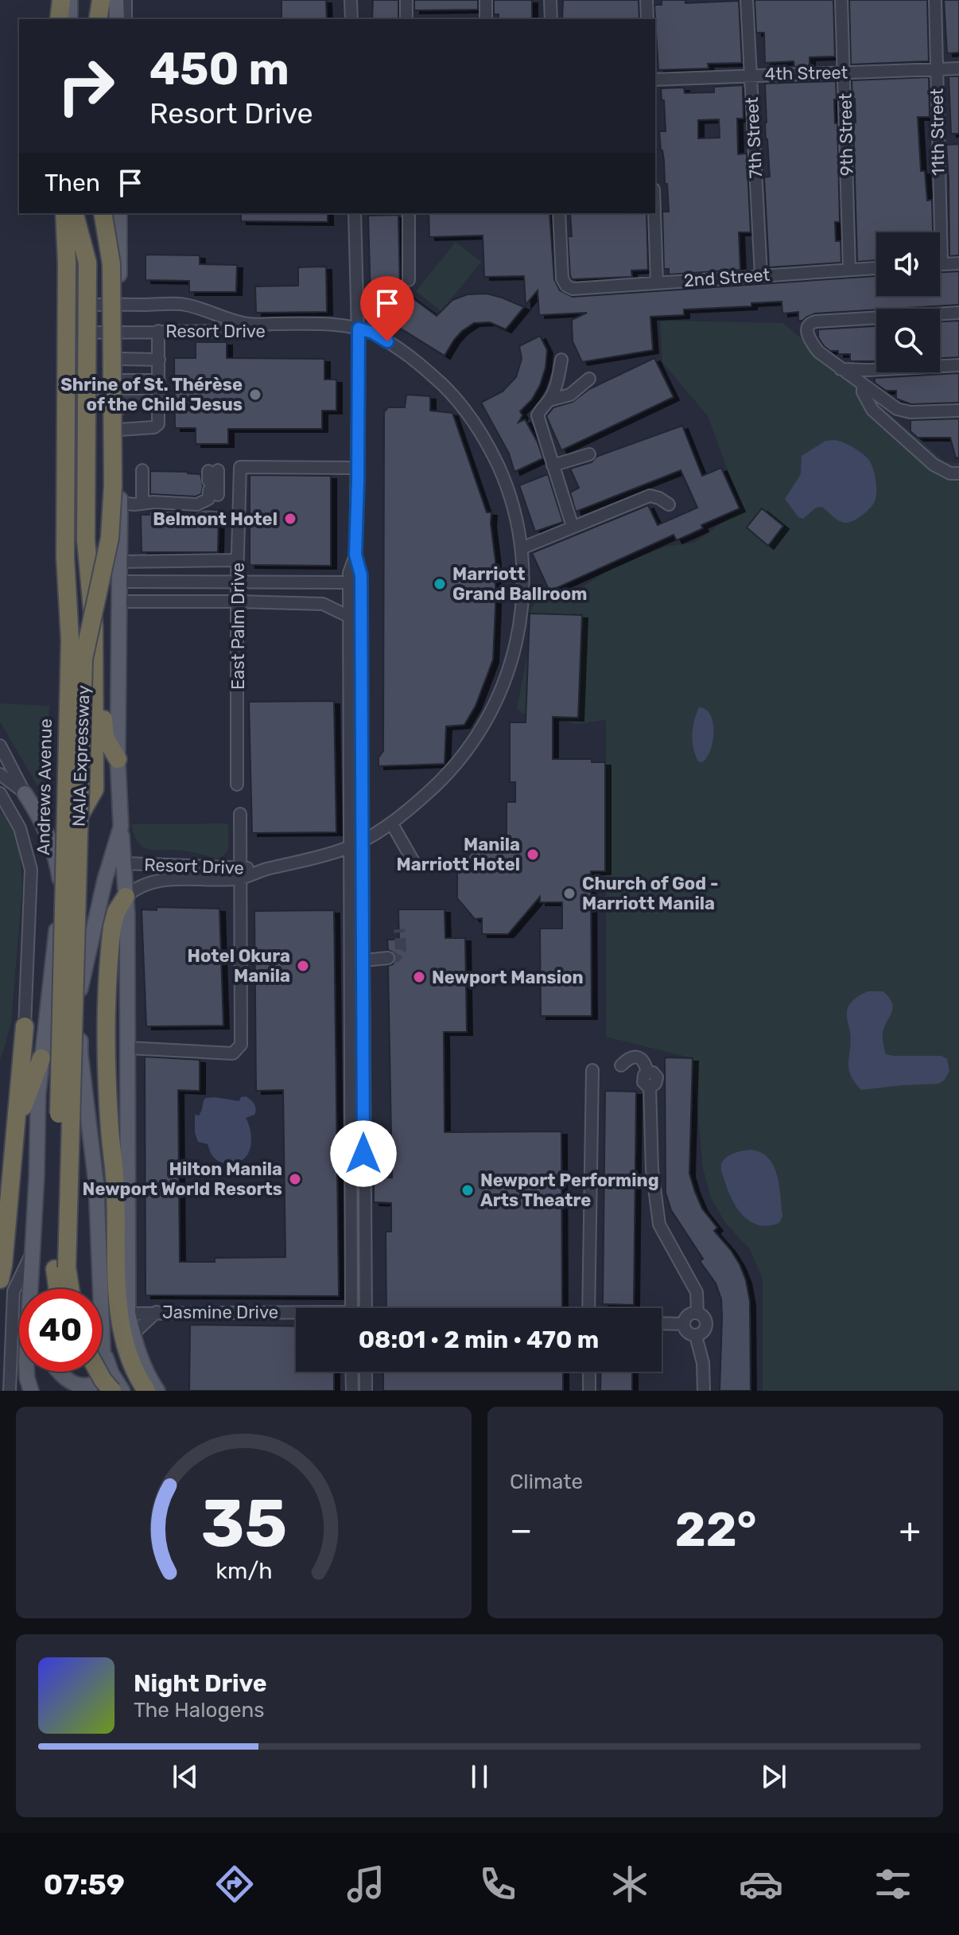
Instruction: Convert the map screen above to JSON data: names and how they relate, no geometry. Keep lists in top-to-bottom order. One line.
{"streets":{"highway":["NAIA Expressway"],"main road":["Andrews Avenue"],"street":["4th Street","11th Street","9th Street","7th Street","2nd Street","Resort Drive","East Palm Drive","Jasmine Drive"]},"crossings":[["4th Street","11th Street"],["4th Street","9th Street"],["4th Street","7th Street"],["9th Street","2nd Street"],["7th Street","2nd Street"],["Resort Drive","Andrews Avenue"]],"places":["Shrine of St. Thérèse of the Child Jesus","Belmont Hotel","Marriott Grand Ballroom","Manila Marriott Hotel","Church of God - Marriott Manila","Hotel Okura Manila","Newport Mansion","Hilton Manila Newport World Resorts","Newport Performing Arts Theatre"],"page":{"turn":["450 m","Resort Drive"],"then":"Then","limit":"40","trip":"08:01 · 2 min · 470 m","tile":"Climate","heat":["−","22°","+"],"song":["Night Drive","The Halogens"],"tabs":"07:59","gauge":["35","km/h"]}}
